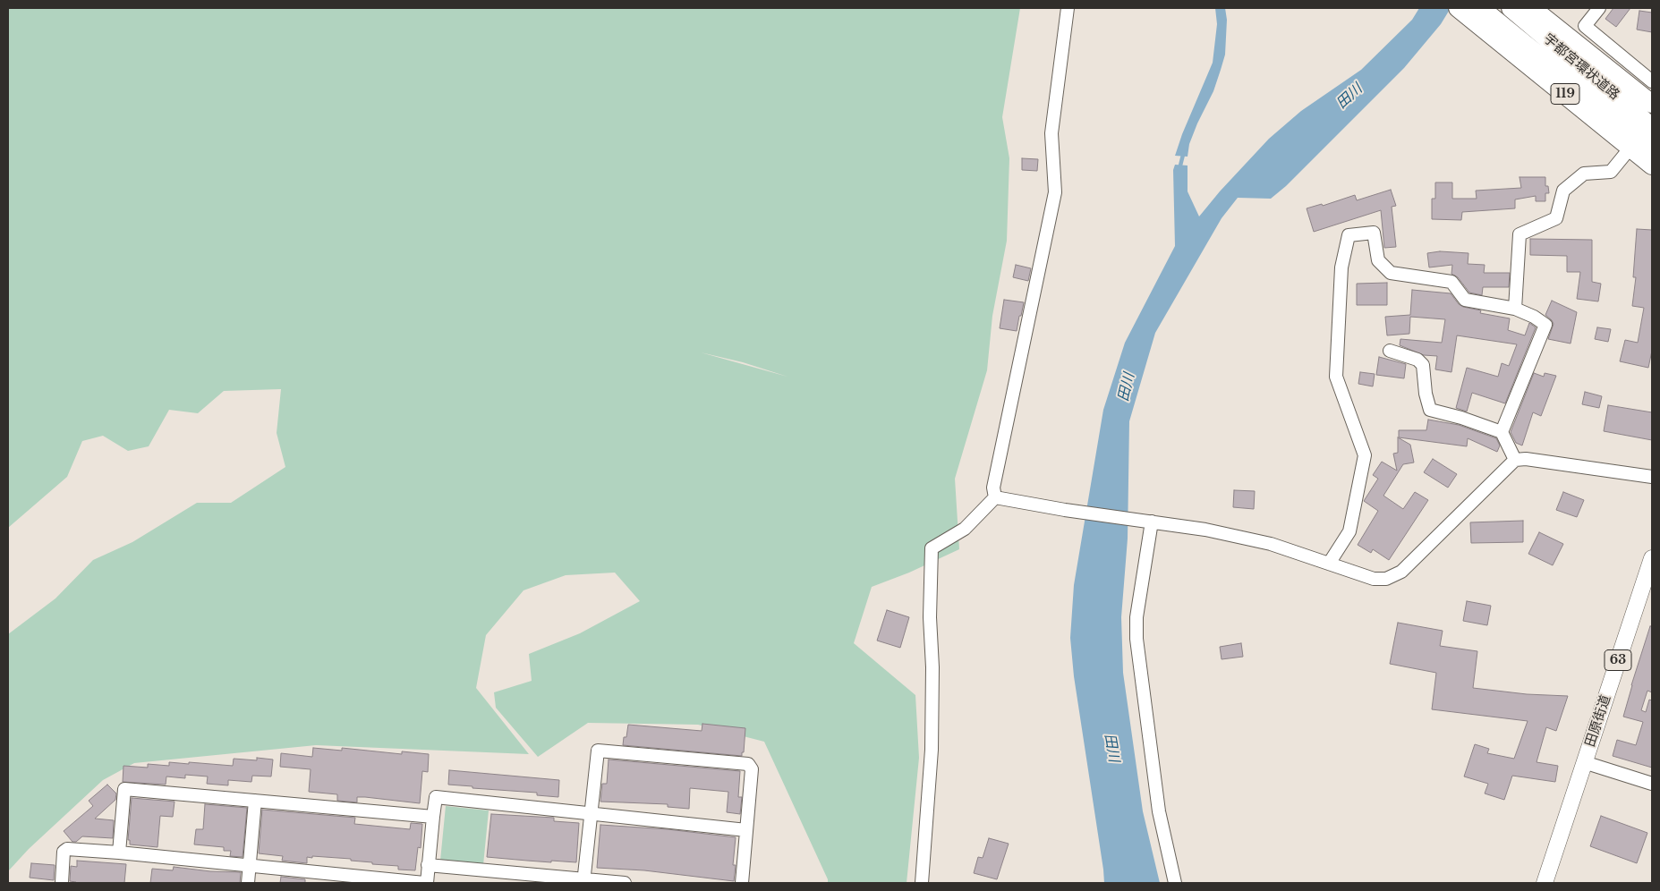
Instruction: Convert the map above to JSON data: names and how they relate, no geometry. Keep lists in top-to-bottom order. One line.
{"streets":{"highway":["宇都宮環状道路","119"],"main road":["63","田原街道"]},"crossings":[["宇都宮環状道路","119"]],"water":["田川"]}
